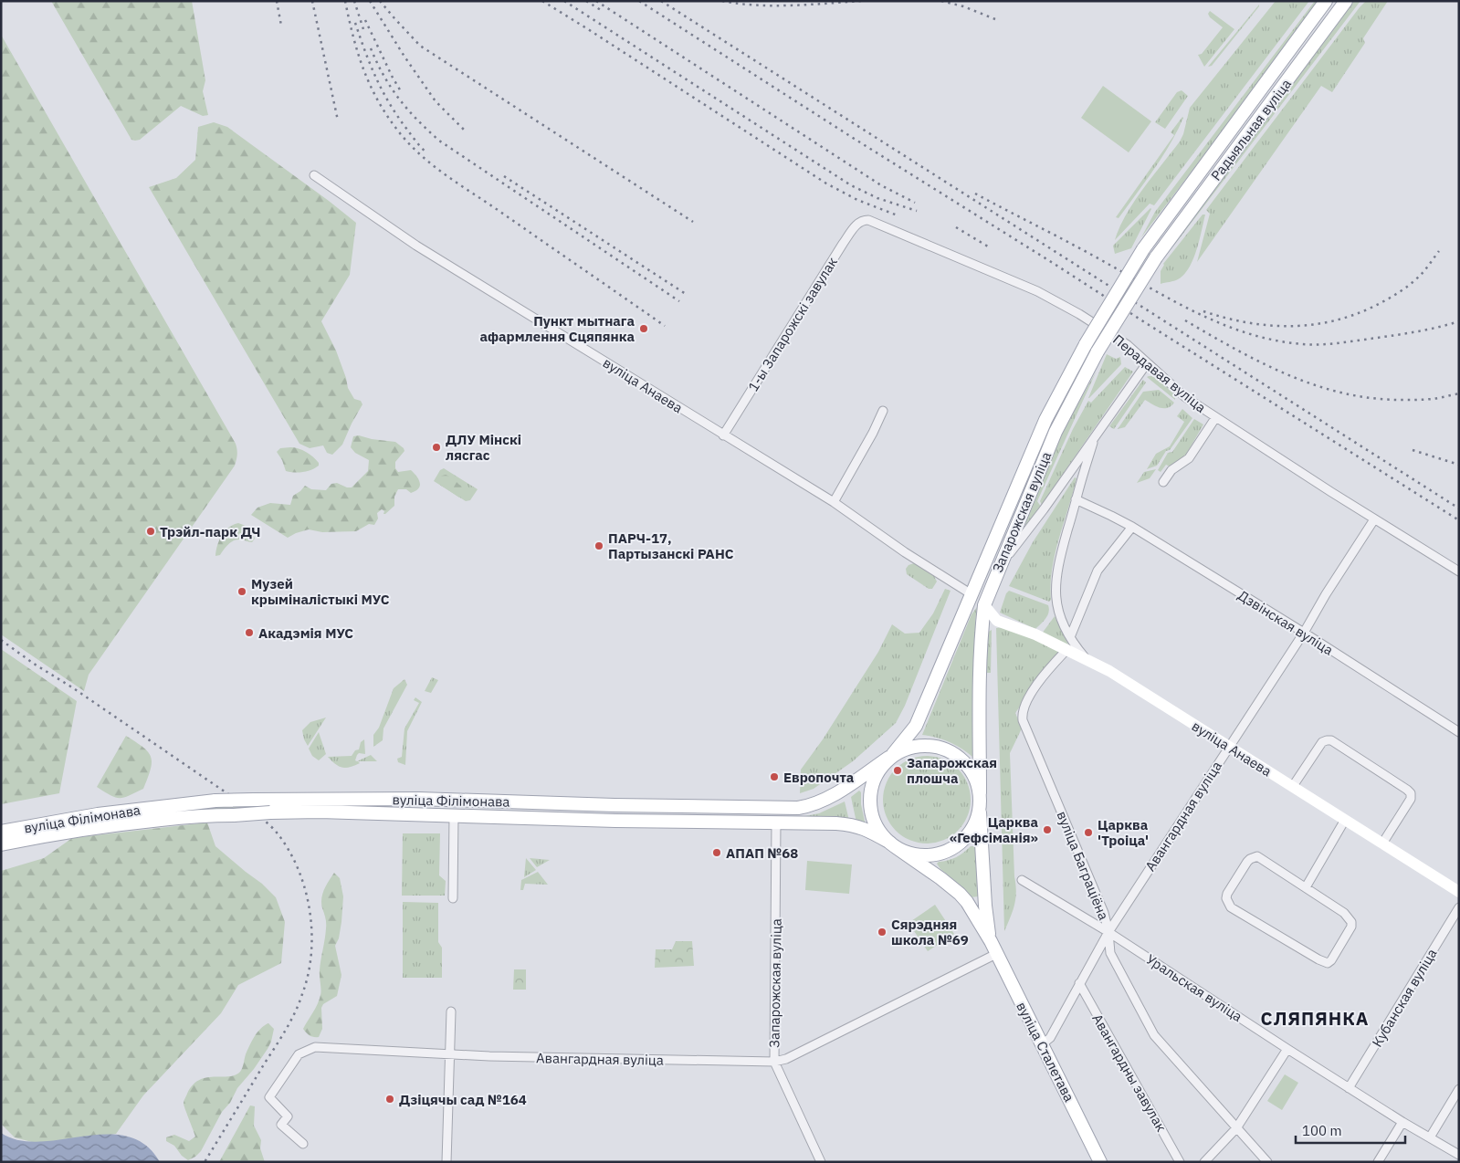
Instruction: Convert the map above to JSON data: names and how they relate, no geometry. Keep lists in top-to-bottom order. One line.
{"streets":{"main road":["Радыяльная вуліца","Запарожская вуліца","вуліца Філімонава","вуліца Сталетава"],"street":["1-ы Запарожскі завулак","Перадавая вуліца","вуліца Анаева","Дзвінская вуліца","Авангардная вуліца","вуліца Баграціёна","Уральская вуліца","Кубанская вуліца","Авангардны завулак"]},"crossings":[["Радыяльная вуліца","Запарожская вуліца"],["1-ы Запарожскі завулак","Перадавая вуліца"],["1-ы Запарожскі завулак","вуліца Анаева"],["Перадавая вуліца","Авангардная вуліца"],["вуліца Анаева","Запарожская вуліца"],["вуліца Анаева","Авангардная вуліца"],["вуліца Анаева","вуліца Баграціёна"],["Запарожская вуліца","вуліца Філімонава"],["Запарожская вуліца","Авангардная вуліца"],["Дзвінская вуліца","Авангардная вуліца"],["Авангардная вуліца","вуліца Баграціёна"],["Авангардная вуліца","Уральская вуліца"],["Авангардная вуліца","вуліца Сталетава"],["Авангардная вуліца","Авангардны завулак"],["вуліца Баграціёна","Уральская вуліца"],["Уральская вуліца","Кубанская вуліца"]],"districts":["СЛЯПЯНКА"],"places":["Пункт мытнага афармлення Сцяпянка","ДЛУ Мінскі лясгас","Трэйл-парк ДЧ","ПАРЧ-17, Партызанскі РАНС","Музей крыміналістыкі МУС","Акадэмія МУС","Запарожская плошча","Европочта","Царква «Гефсіманія»","Царква 'Троіца'","АПАП №68","Сярэдняя школа №69","Дзіцячы сад №164"],"scale_bar":"100 m"}
